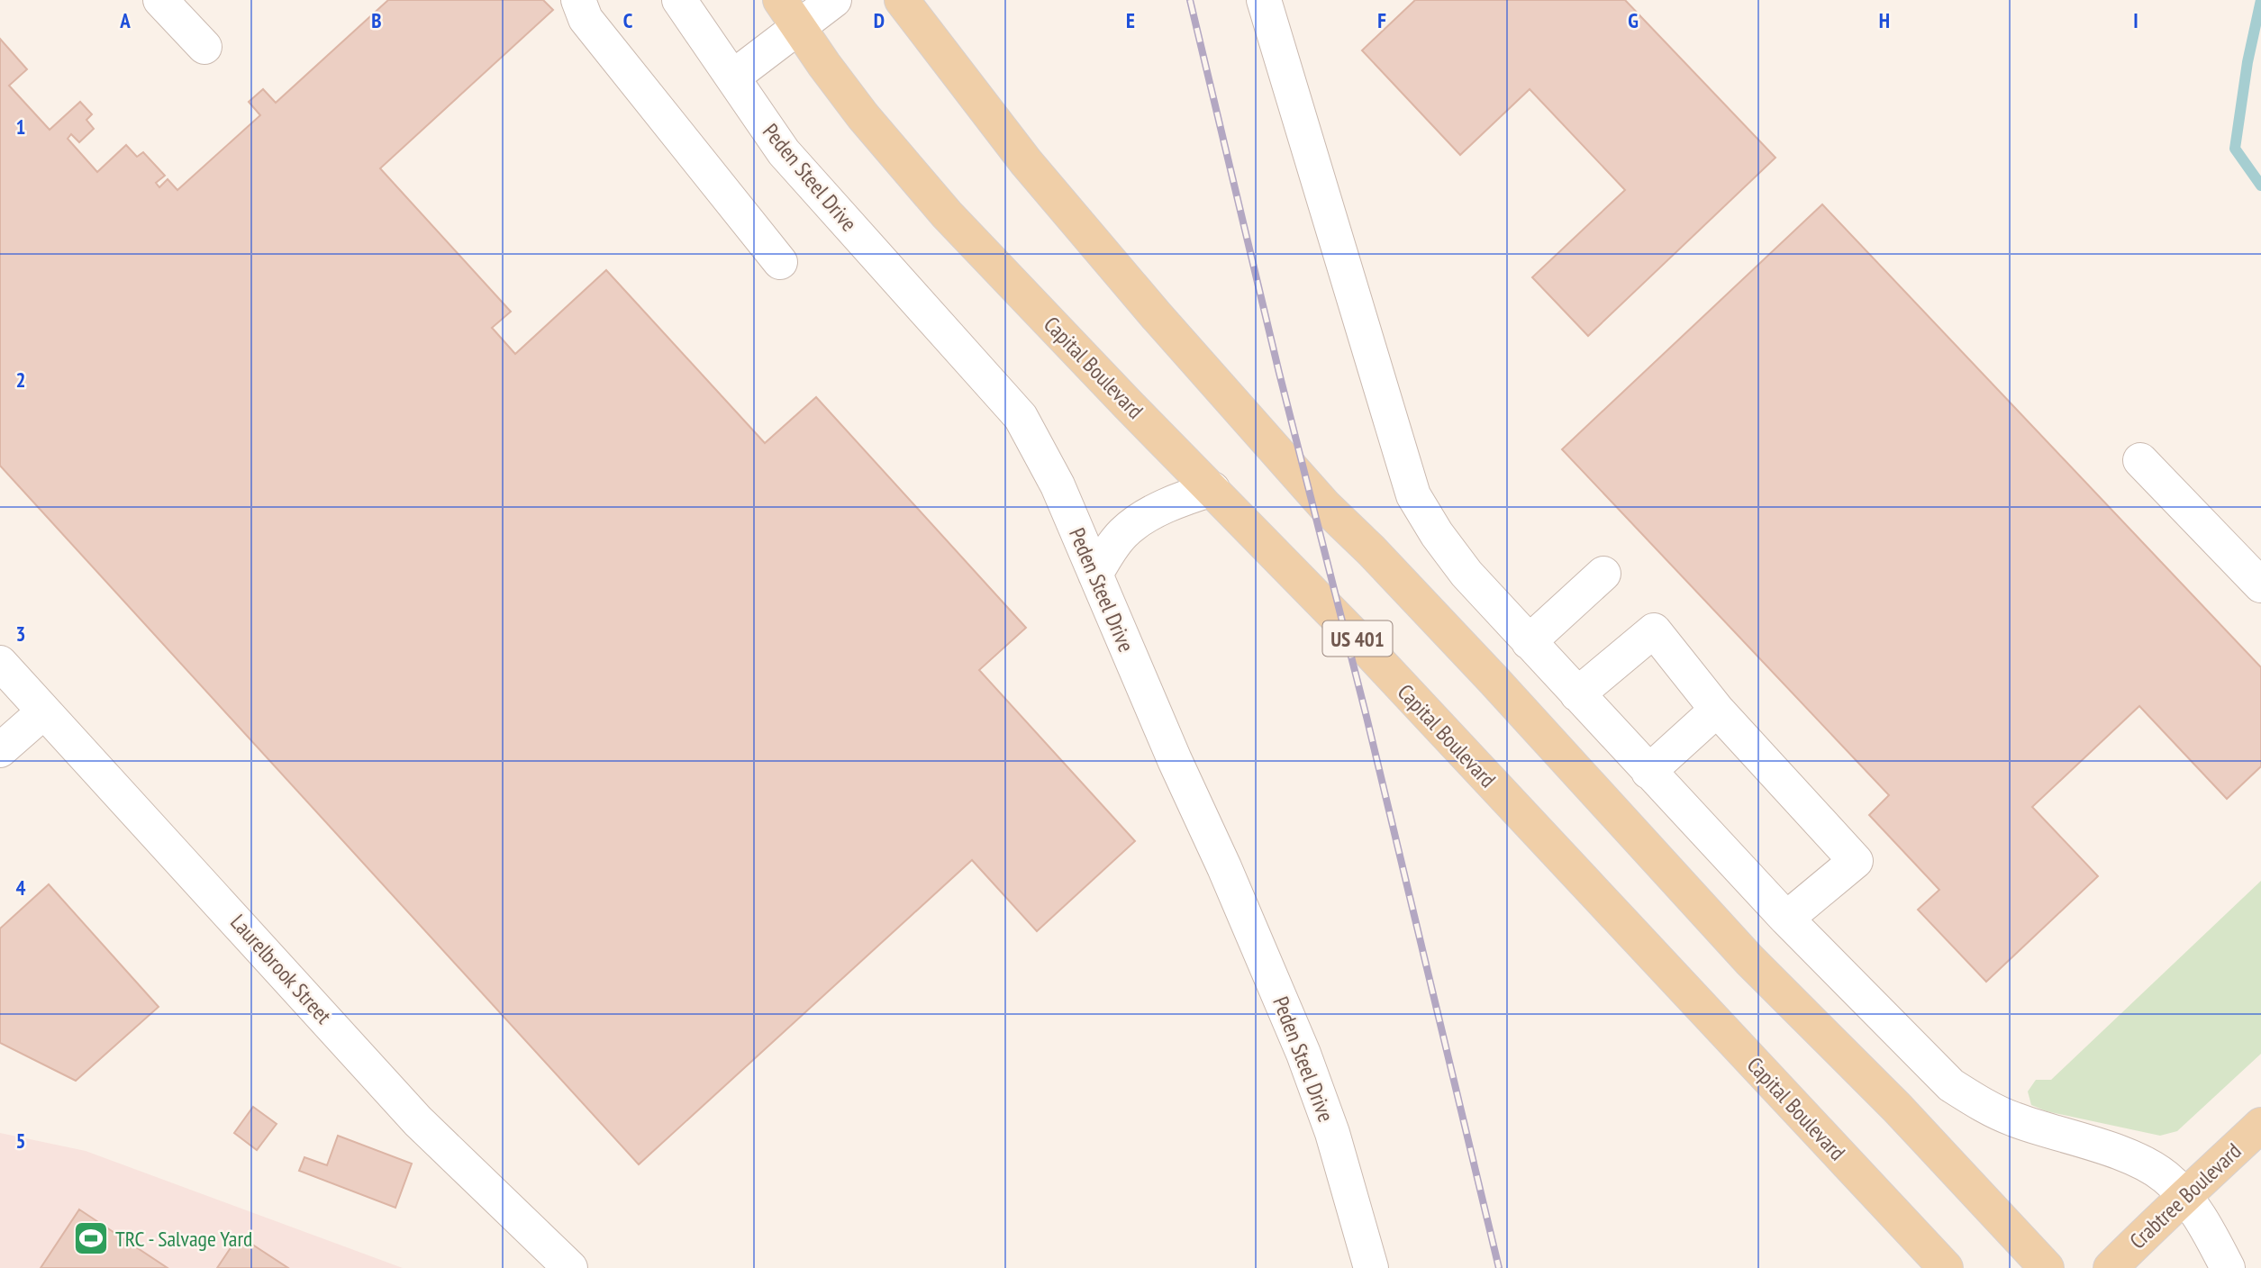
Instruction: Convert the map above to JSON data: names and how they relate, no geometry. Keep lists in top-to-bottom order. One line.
{"streets":{"main road":["Capital Boulevard","US 401","Crabtree Boulevard"],"street":["Peden Steel Drive","Laurelbrook Street"]},"places":{"sports":["TRC - Salvage Yard"]},"grid":{"columns":["A","B","C","D","E","F","G","H","I"],"rows":["1","2","3","4","5"]}}
